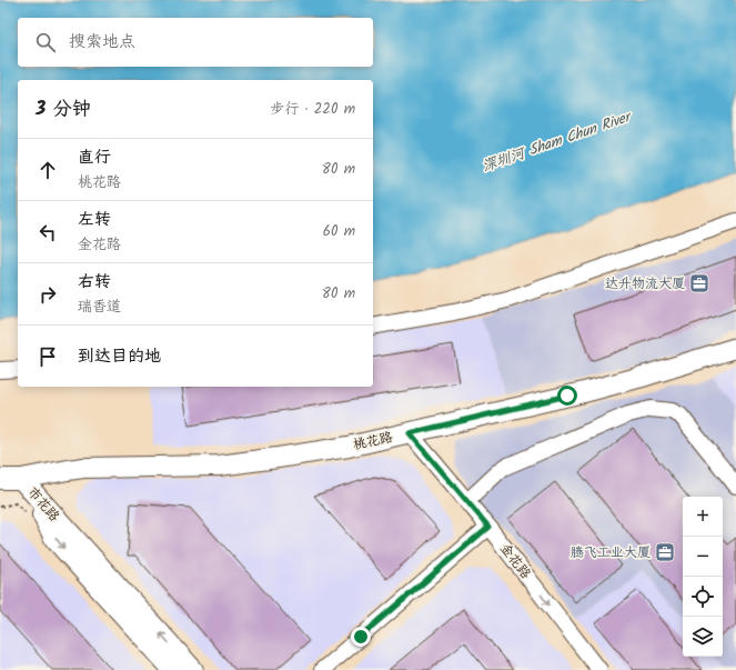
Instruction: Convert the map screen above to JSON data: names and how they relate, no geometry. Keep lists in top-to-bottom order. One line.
{"streets":{"main road":["桃花路","市花路"],"street":["金花路"]},"crossings":[["桃花路","市花路"],["桃花路","金花路"]],"one_way":["金花路"],"water":["深圳河 Sham Chun River"],"places":{"office":["达升物流大厦","腾飞工业大厦"]},"page":{"search":"搜索地点","heading":["3 分钟","步行 · 220 m"],"list":[["直行","桃花路","80 m"],["左转","金花路","60 m"],["右转","瑞香道","80 m"],"到达目的地"],"map_buttons":["+","−"]}}
